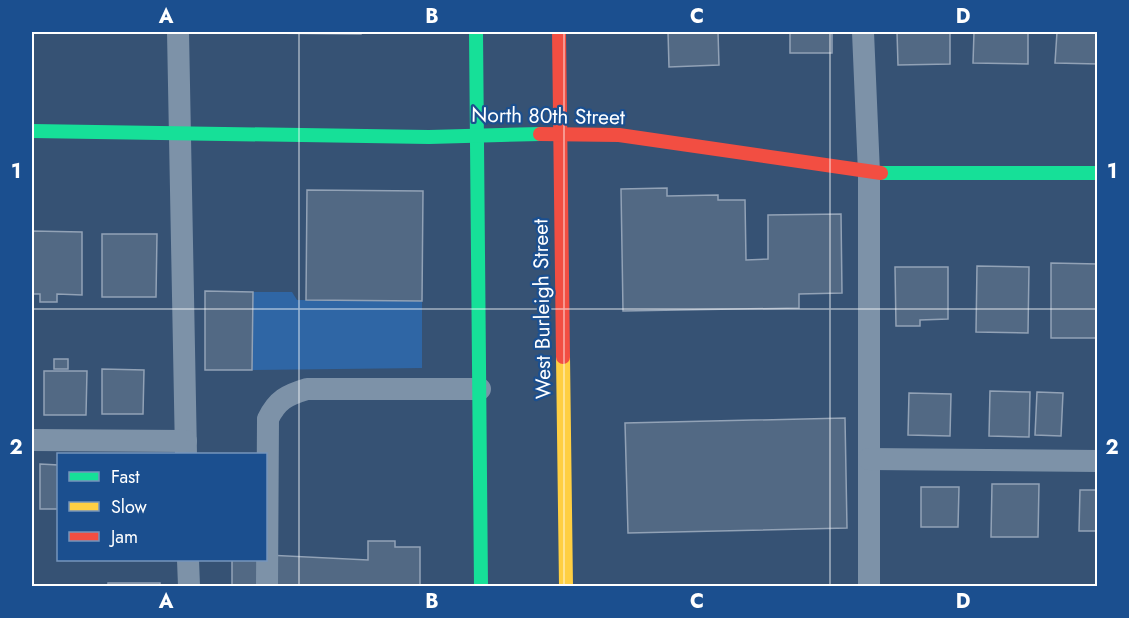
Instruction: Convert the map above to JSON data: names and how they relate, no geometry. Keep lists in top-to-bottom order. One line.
{"streets":{"main road":["North 80th Street","West Burleigh Street"]},"crossings":[["North 80th Street","West Burleigh Street"]],"legend":["Fast","Slow","Jam"],"grid":{"columns":["A","B","C","D"],"rows":["1","2"]}}
